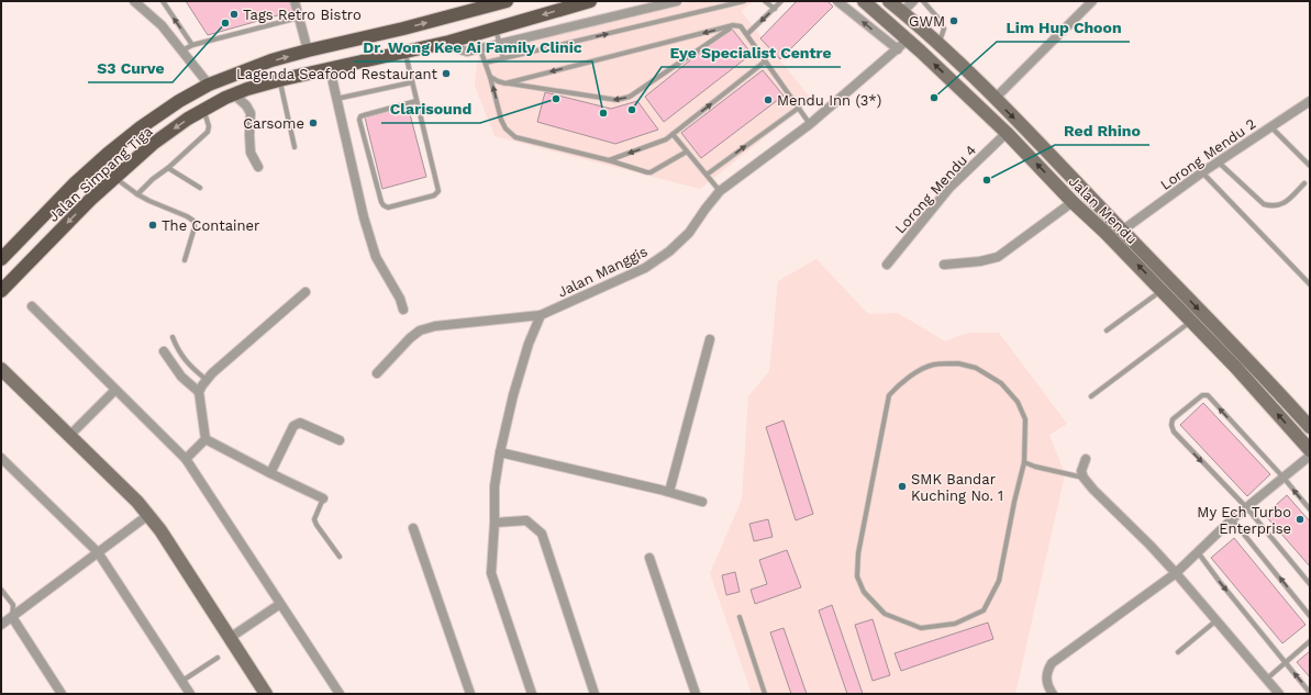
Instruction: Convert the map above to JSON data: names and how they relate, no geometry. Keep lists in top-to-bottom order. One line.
{"streets":{"main road":["Jalan Simpang Tiga","Jalan Mendu"],"street":["Lorong Mendu 2","Lorong Mendu 4","Jalan Manggis"]},"crossings":[["Lorong Mendu 2","Jalan Mendu"],["Lorong Mendu 4","Jalan Mendu"],["Jalan Mendu","Jalan Manggis"]],"places":["Tags Retro Bistro","GWM","S3 Curve","Lagenda Seafood Restaurant","Lim Hup Choon","Clarisound","Mendu Inn (3*)","Eye Specialist Centre","Dr. Wong Kee Ai Family Clinic","Carsome","Red Rhino","The Container","SMK Bandar Kuching No. 1","My Ech Turbo Enterprise"]}
